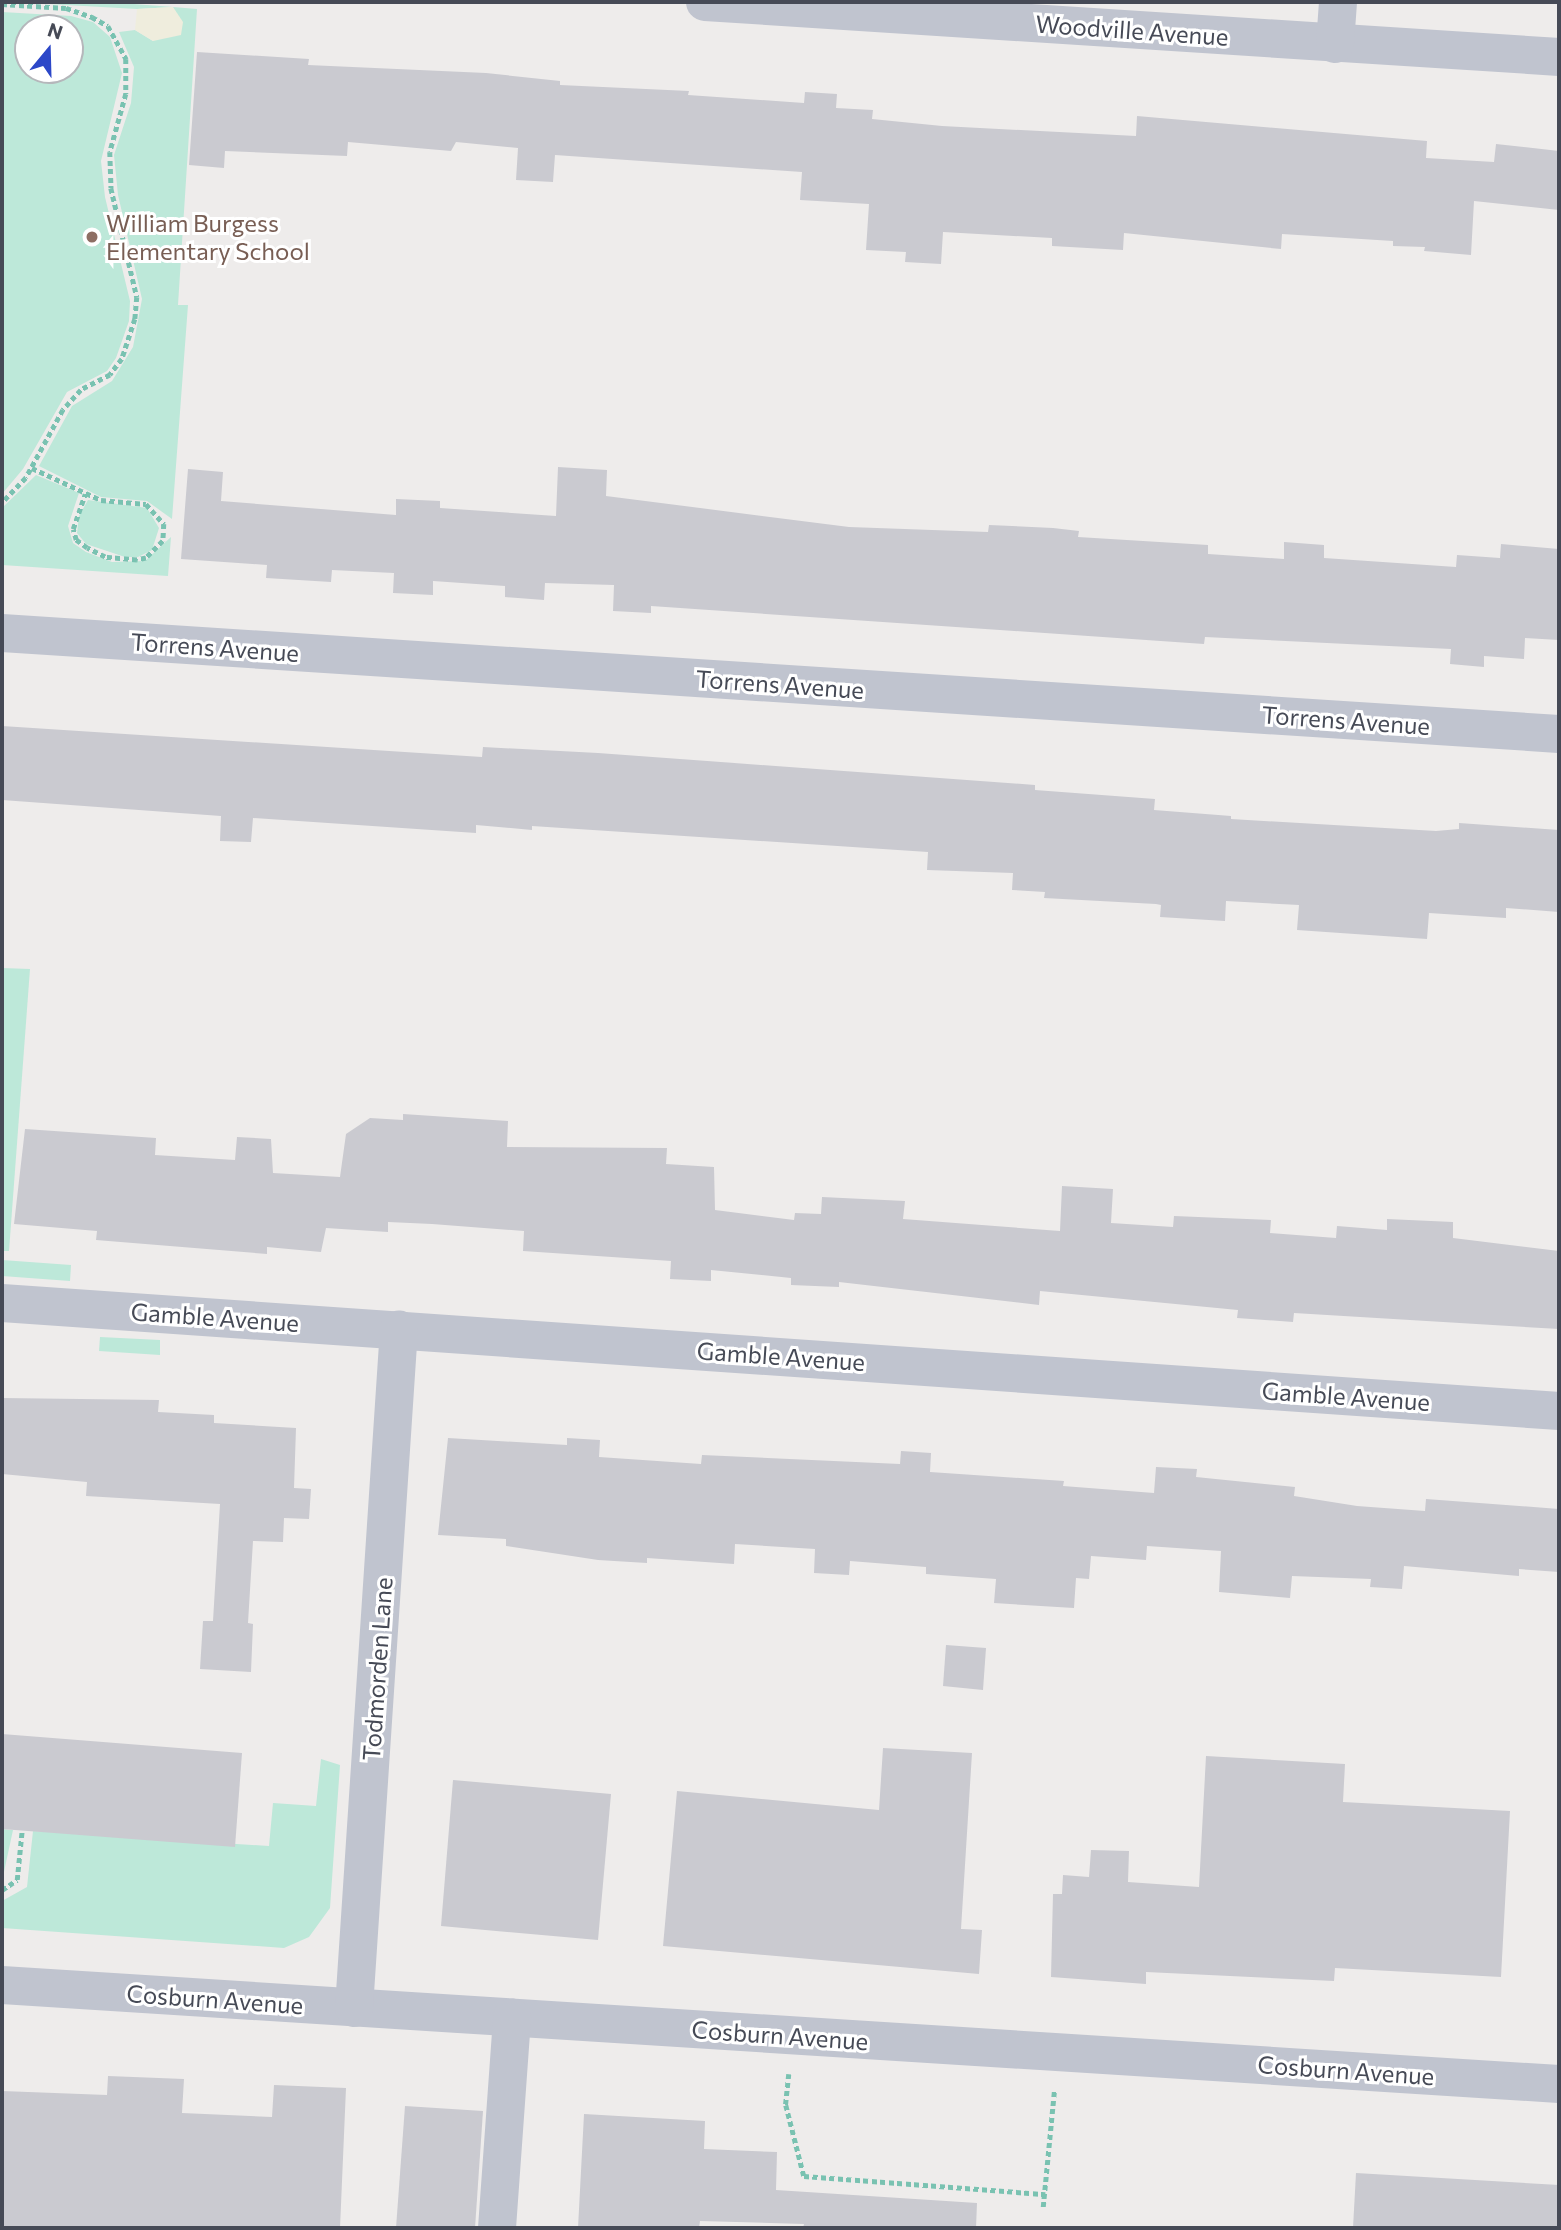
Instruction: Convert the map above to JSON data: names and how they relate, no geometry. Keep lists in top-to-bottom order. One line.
{"streets":{"street":["Woodville Avenue","Torrens Avenue","Gamble Avenue","Todmorden Lane","Cosburn Avenue"]},"crossings":[["Gamble Avenue","Todmorden Lane"],["Todmorden Lane","Cosburn Avenue"]],"places":["William Burgess Elementary School"],"north":"top"}
